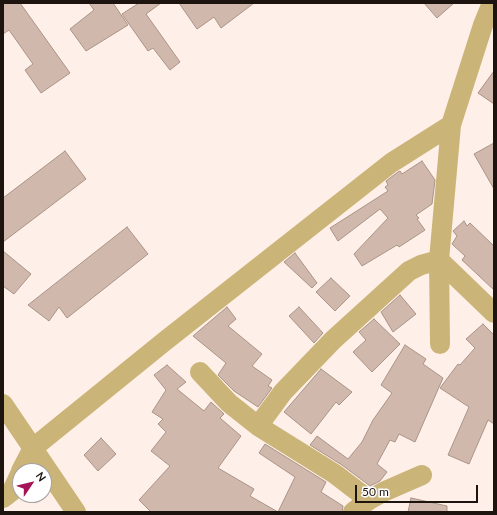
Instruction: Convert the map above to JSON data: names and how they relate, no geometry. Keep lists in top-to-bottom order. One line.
{"scale_bar":"50 m","north":"top right"}
